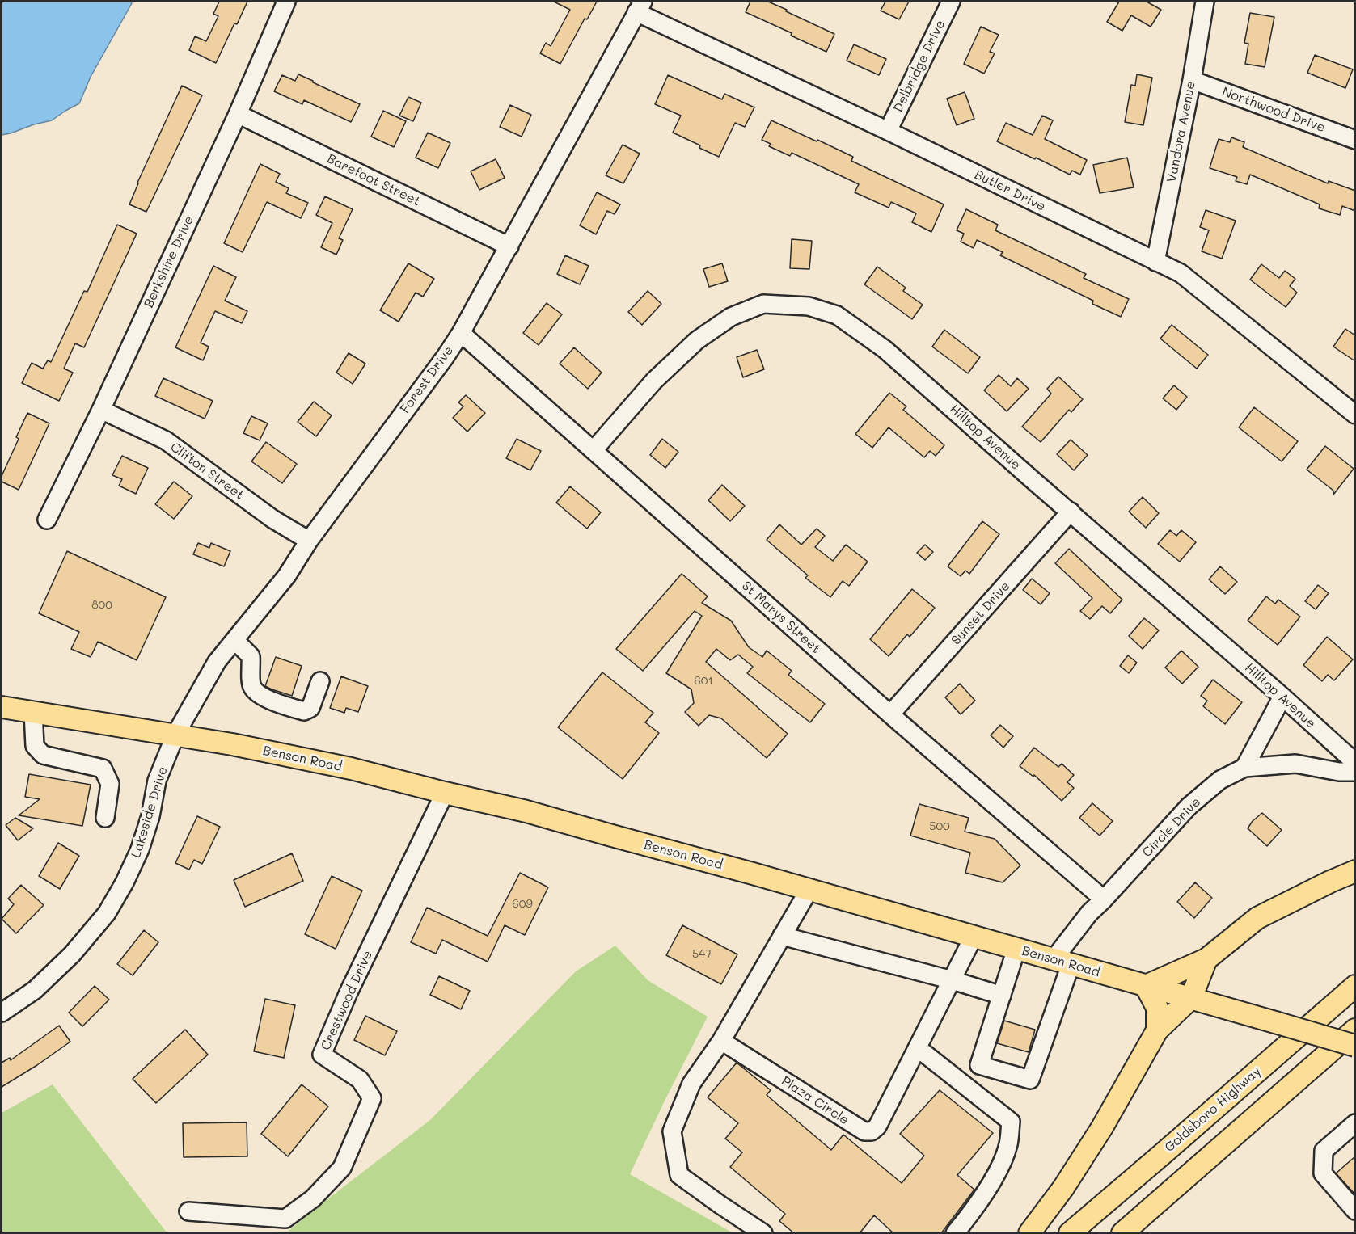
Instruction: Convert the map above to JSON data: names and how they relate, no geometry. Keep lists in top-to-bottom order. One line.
{"streets":{"main road":["Benson Road","Goldsboro Highway"],"street":["Delbridge Drive","Northwood Drive","Vandora Avenue","Barefoot Street","Butler Drive","Berkshire Drive","Forest Drive","Hilltop Avenue","Clifton Street","Sunset Drive","St Marys Street","Lakeside Drive","Circle Drive","Crestwood Drive","Plaza Circle"]},"crossings":[["Delbridge Drive","Butler Drive"],["Northwood Drive","Vandora Avenue"],["Vandora Avenue","Butler Drive"],["Barefoot Street","Berkshire Drive"],["Barefoot Street","Forest Drive"],["Butler Drive","Forest Drive"],["Berkshire Drive","Clifton Street"],["Forest Drive","Clifton Street"],["Forest Drive","St Marys Street"],["Forest Drive","Benson Road"],["Forest Drive","Lakeside Drive"],["Hilltop Avenue","Sunset Drive"],["Hilltop Avenue","St Marys Street"],["Sunset Drive","St Marys Street"],["St Marys Street","Circle Drive"],["Benson Road","Lakeside Drive"],["Benson Road","Circle Drive"],["Benson Road","Crestwood Drive"],["Benson Road","Plaza Circle"]],"house_numbers":["800","601","500","609","547"]}
